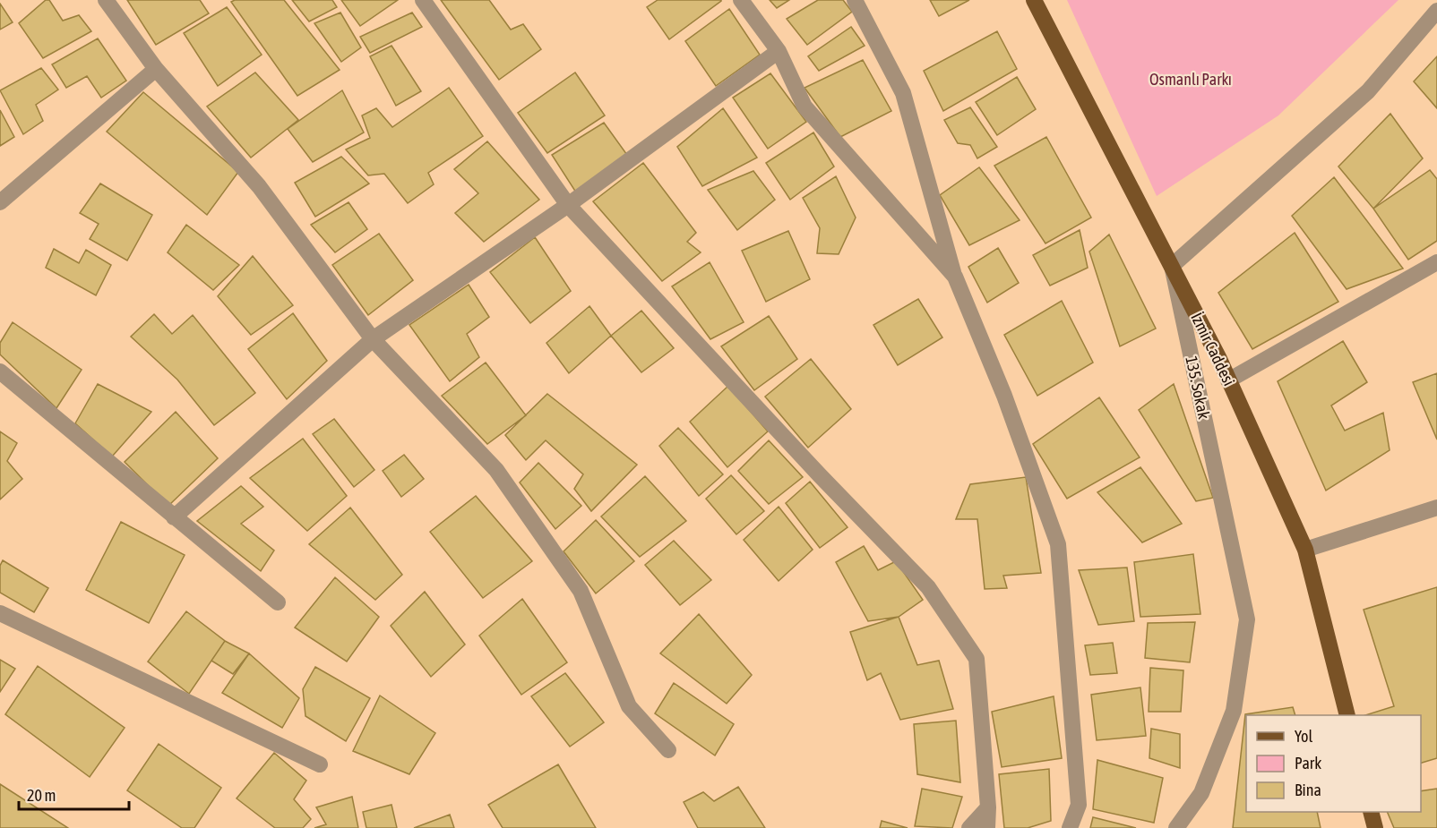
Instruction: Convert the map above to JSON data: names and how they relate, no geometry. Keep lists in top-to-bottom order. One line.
{"streets":{"main road":["İzmir Caddesi"],"street":["135. Sokak"]},"crossings":[["İzmir Caddesi","135. Sokak"]],"parks":["Osmanlı Parkı"],"legend":["Yol","Park","Bina"],"scale_bar":"20 m"}
